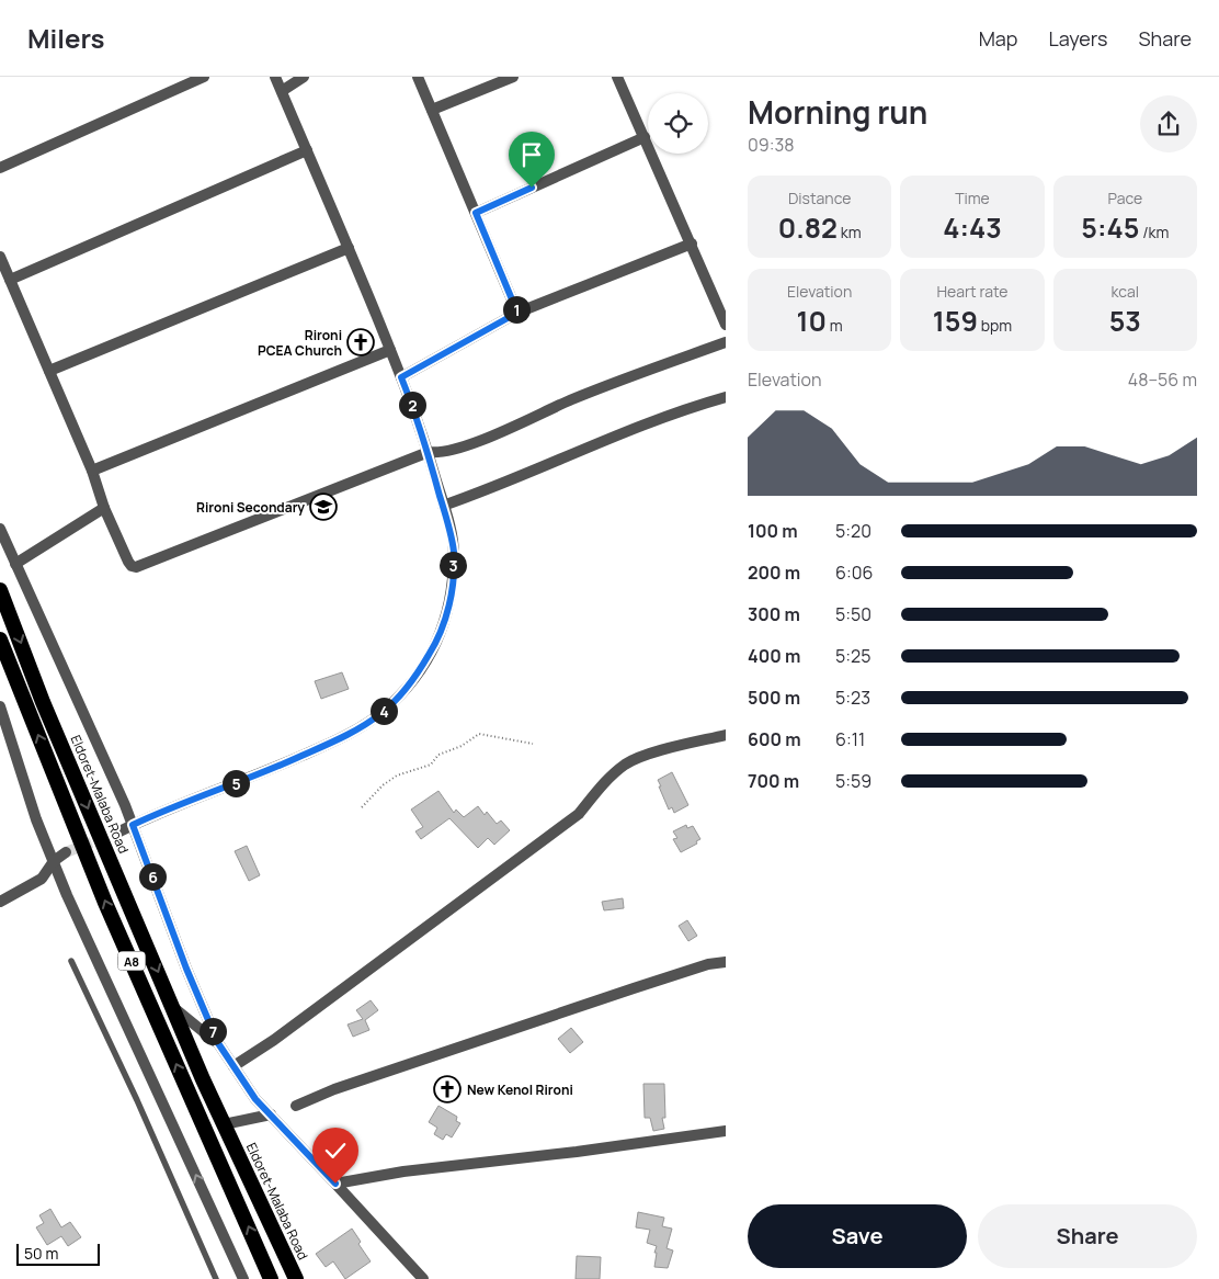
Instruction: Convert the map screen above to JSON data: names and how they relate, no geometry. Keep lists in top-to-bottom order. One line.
{"streets":{"highway":["Eldoret-Malaba Road","A8"]},"places":{"church":["Rironi PCEA Church","New Kenol Rironi"],"school or university":["Rironi Secondary"]},"scale_bar":"50 m","page":{"header":"Milers","nav":["Map","Layers","Share"],"heading":["Morning run","09:38"],"stats":[["Distance","0.82 km"],["Time","4:43"],["Pace","5:45 /km"],["Elevation","10 m"],["Heart rate","159 bpm"],["kcal","53"]],"pins":["1","2","3","4","5","6","7"],"chart":["Elevation","48–56 m"],"list":[{"name":"100 m","note":"5:20"},{"name":"200 m","note":"6:06"},{"name":"300 m","note":"5:50"},{"name":"400 m","note":"5:25"},{"name":"500 m","note":"5:23"},{"name":"600 m","note":"6:11"},{"name":"700 m","note":"5:59"}],"buttons":["Save","Share"],"scale":"50 m"}}
